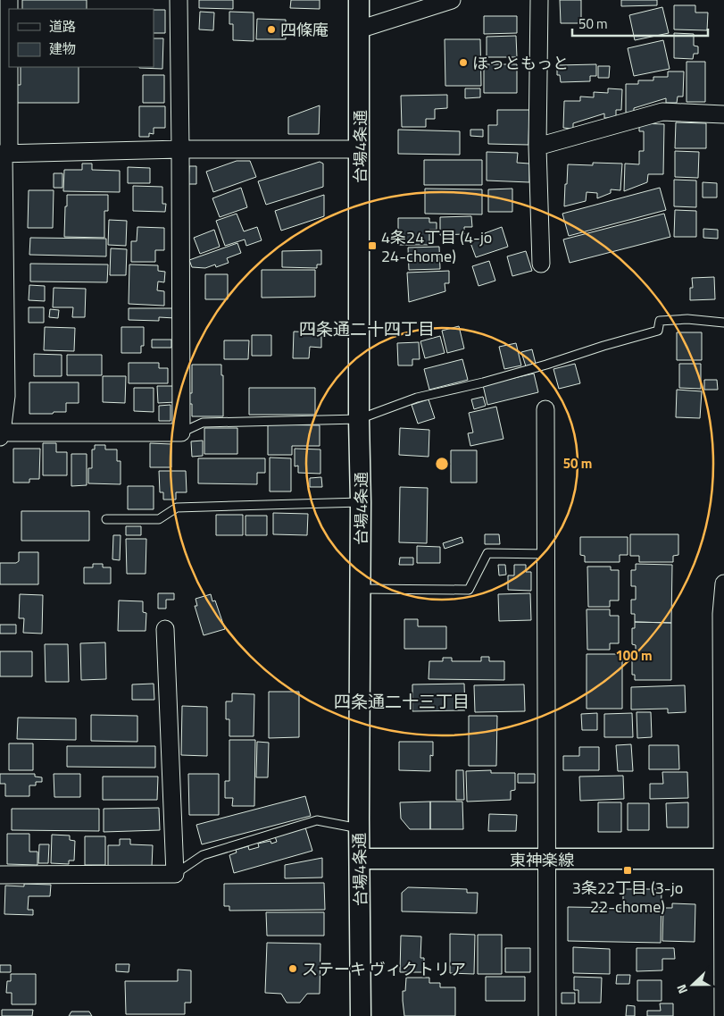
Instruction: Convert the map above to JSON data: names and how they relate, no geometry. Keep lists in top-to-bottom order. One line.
{"streets":{"street":["台場4条通","東神楽線"]},"crossings":[["台場4条通","東神楽線"]],"districts":["四条通二十四丁目","四条通二十三丁目"],"places":{"other":["四條庵","ほっともっと","ステーキ ヴィクトリア"],"transit":["4条24丁目 (4-jo 24-chome)","3条22丁目 (3-jo 22-chome)"]},"legend":["道路","建物"],"scale_bar":"50 m","north":"left","rings":["50 m","100 m"]}
